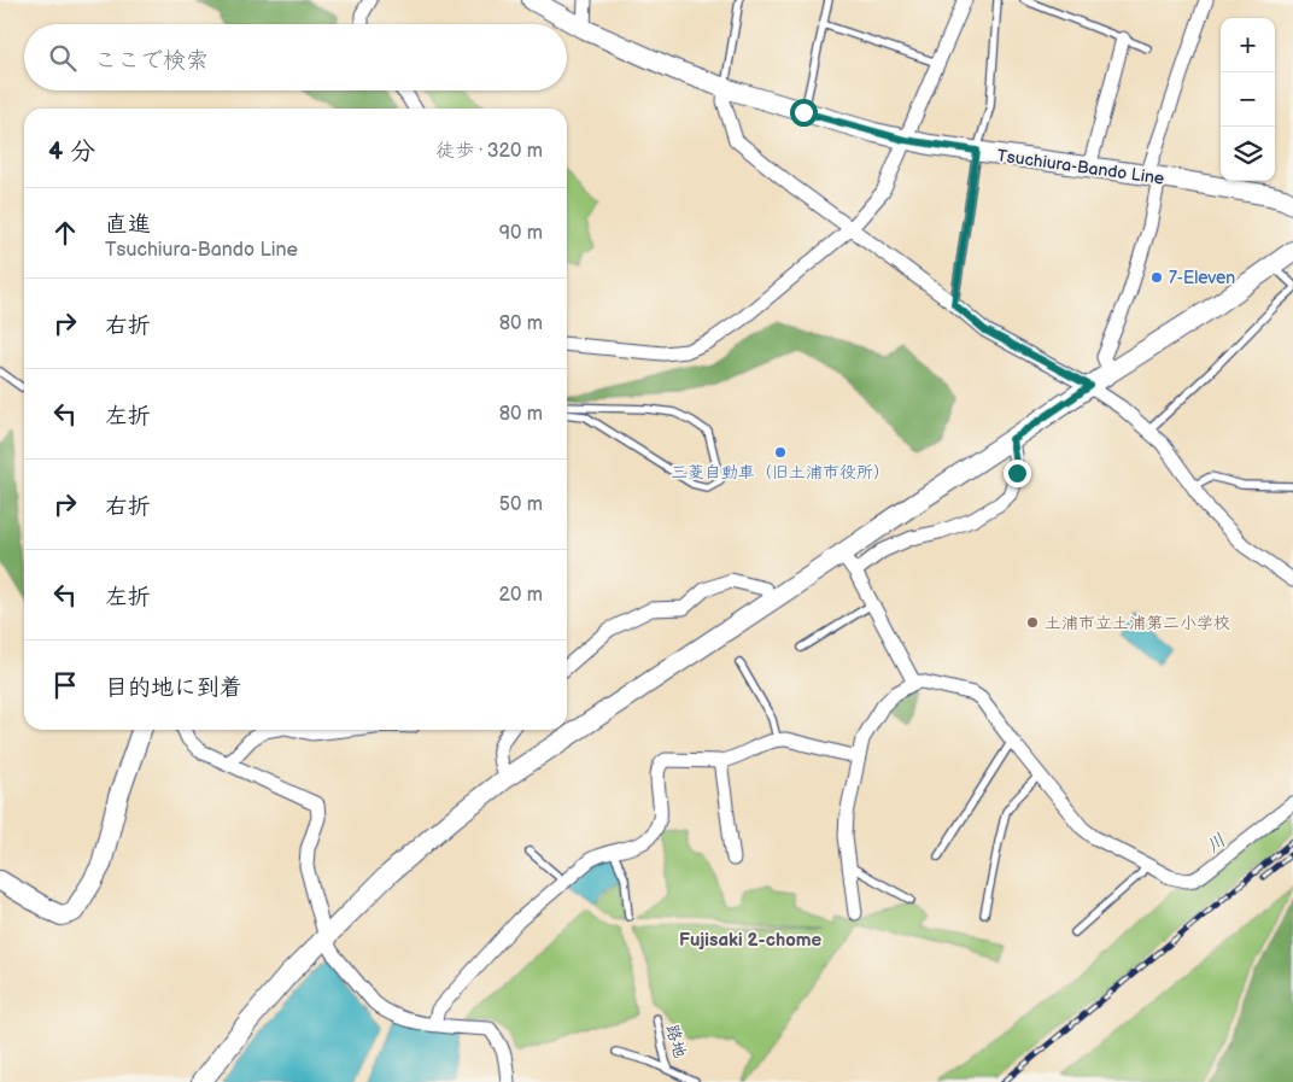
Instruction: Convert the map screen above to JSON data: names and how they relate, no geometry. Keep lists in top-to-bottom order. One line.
{"streets":{"street":["Tsuchiura-Bando Line"],"lane":["路地"]},"districts":["Fujisaki 2-chome"],"water":["川"],"places":["7-Eleven","三菱自動車（旧土浦市役所）","土浦市立土浦第二小学校"],"page":{"map_buttons":["+","−"],"search":"ここで検索","heading":["4 分","徒歩 · 320 m"],"list":[["直進","Tsuchiura-Bando Line","90 m"],["右折","80 m"],["左折","80 m"],["右折","50 m"],["左折","20 m"],"目的地に到着"]}}
